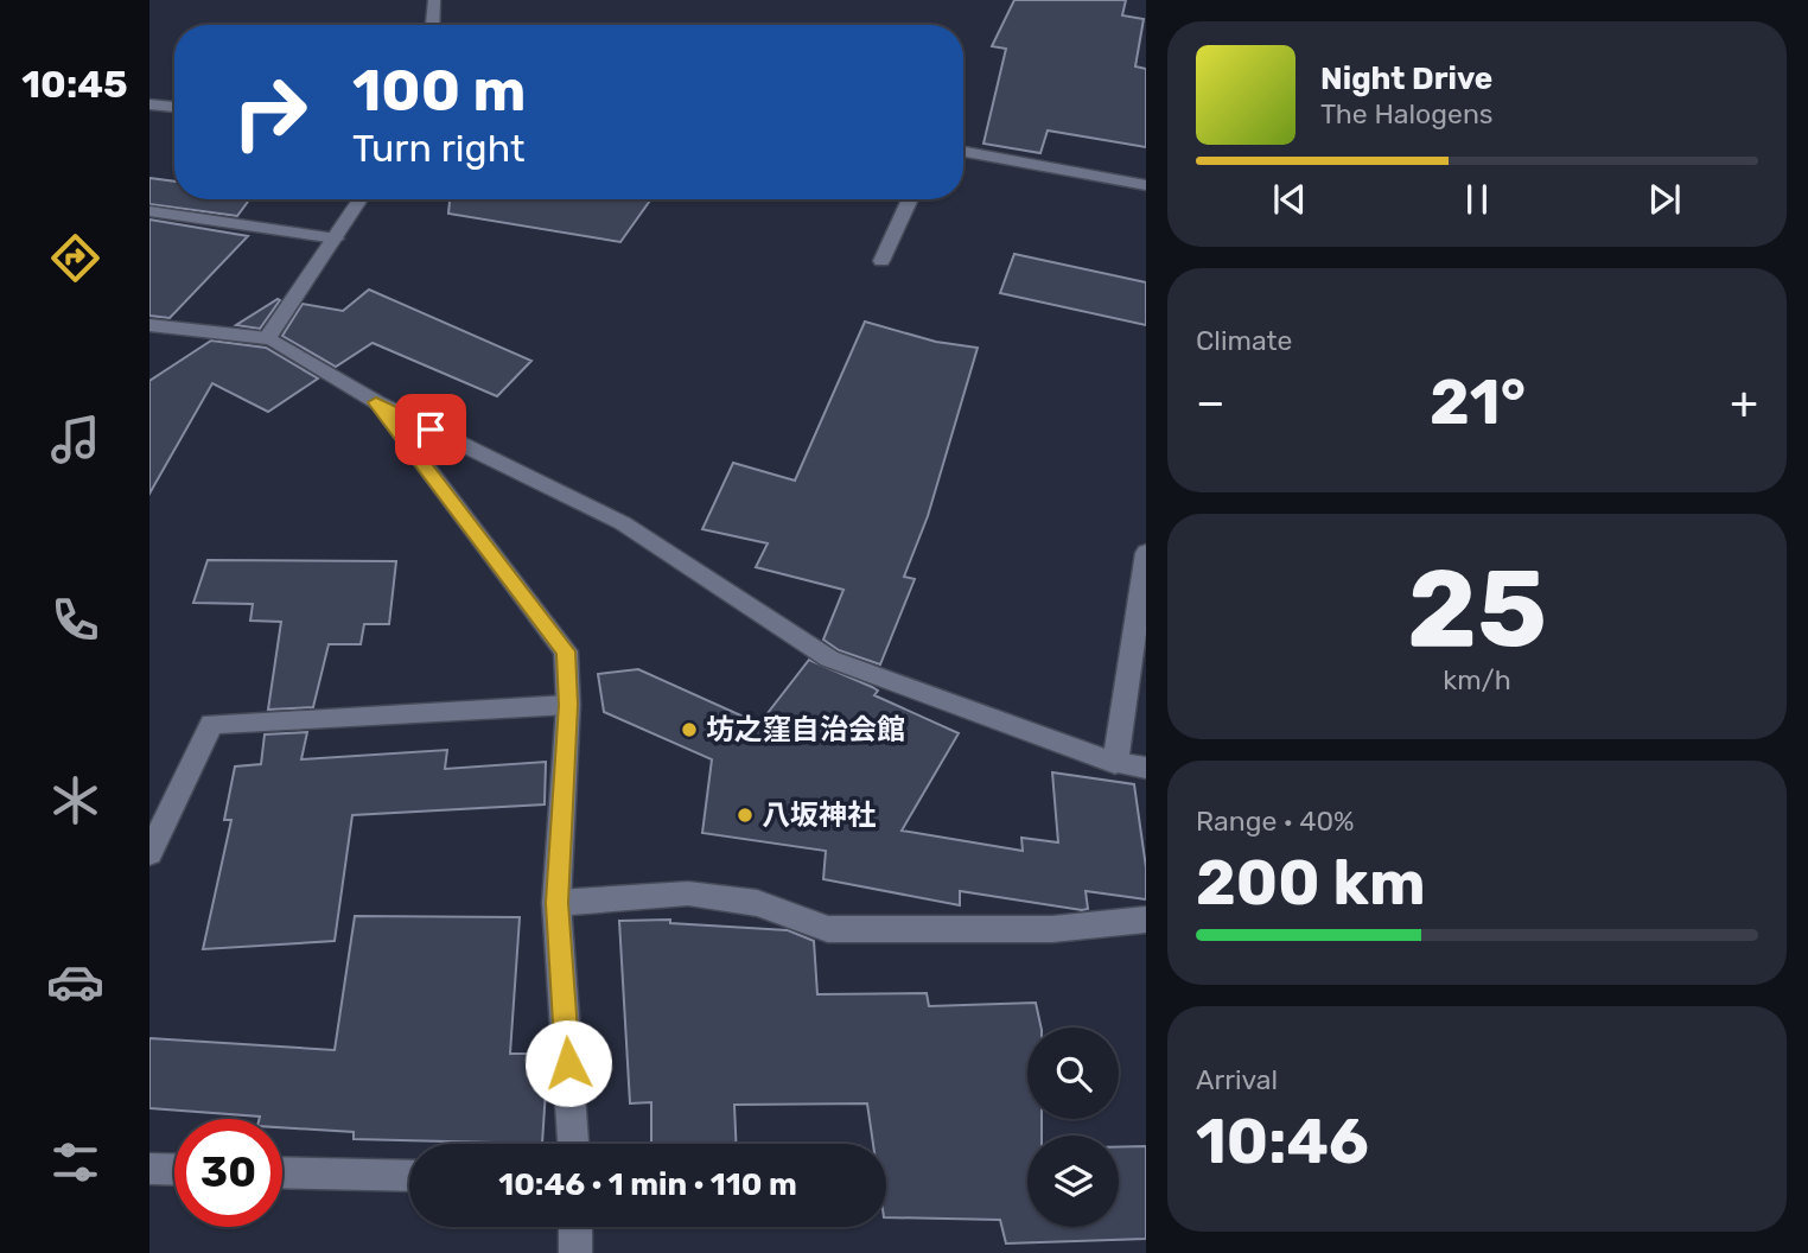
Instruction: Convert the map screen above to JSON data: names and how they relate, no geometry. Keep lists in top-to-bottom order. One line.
{"places":["坊之窪自治会館","八坂神社"],"page":{"tabs":"10:45","turn":["100 m","Turn right"],"song":["Night Drive","The Halogens"],"tile":["Climate",["25","km/h"],["Range · 40%","200 km"],["Arrival","10:46"]],"heat":["−","21°","+"],"limit":"30","trip":"10:46 · 1 min · 110 m"}}
